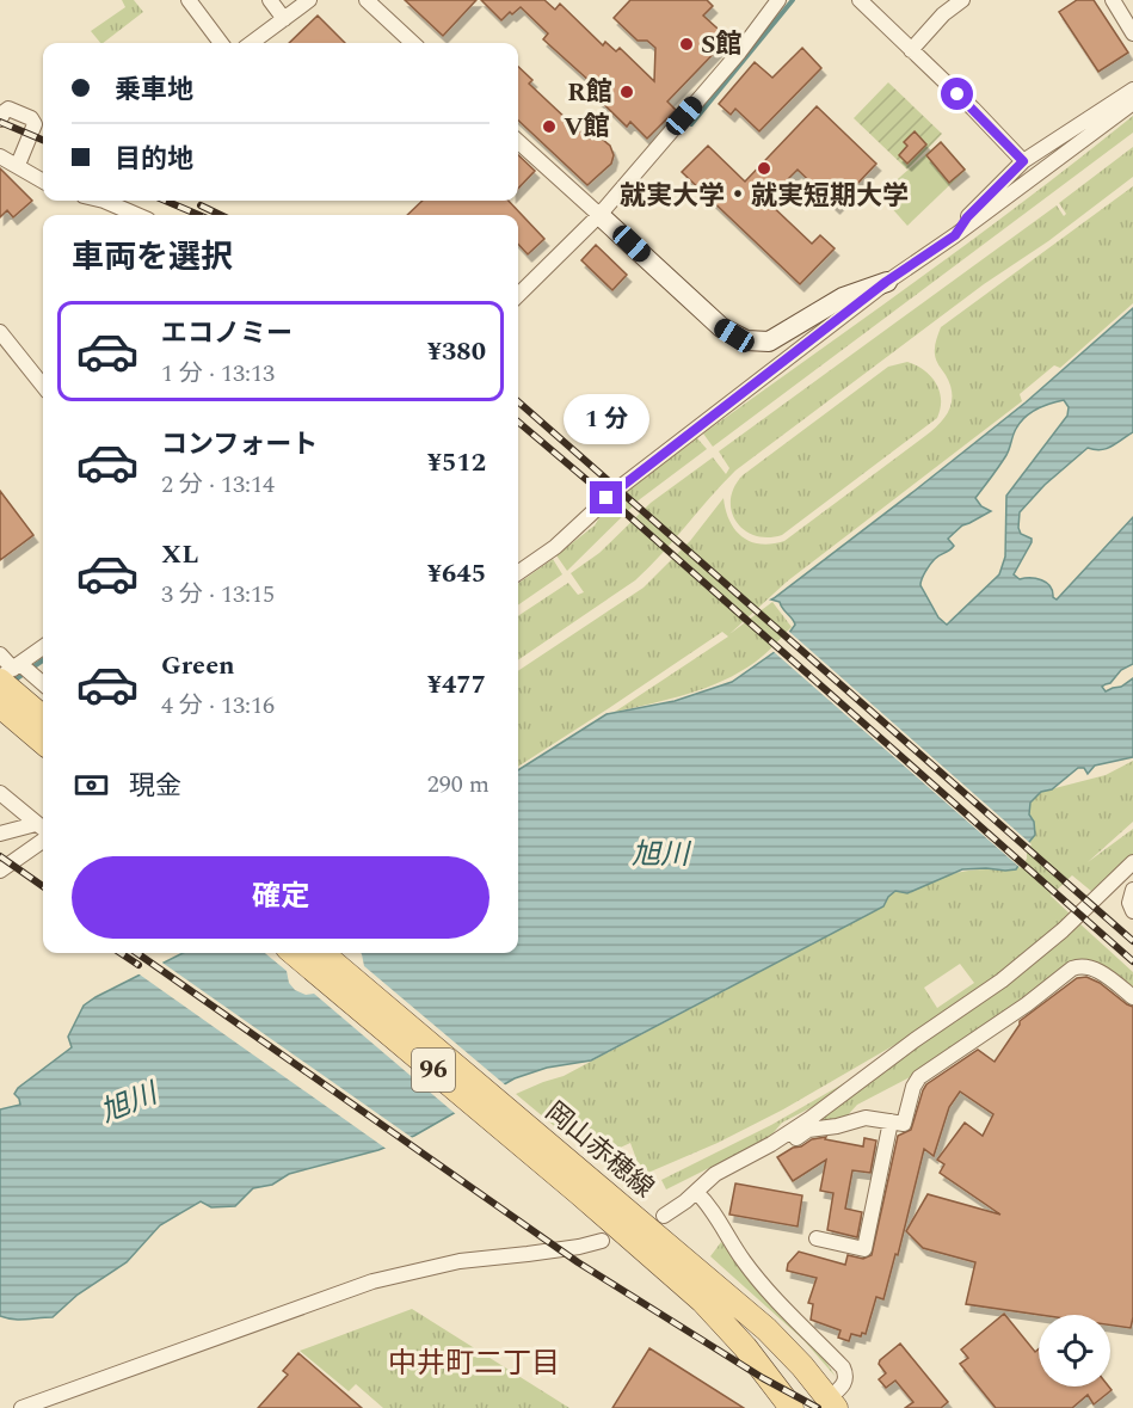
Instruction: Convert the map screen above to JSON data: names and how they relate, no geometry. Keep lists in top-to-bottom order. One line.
{"streets":{"main road":["96","岡山赤穂線"]},"districts":["中井町二丁目"],"water":["旭川"],"places":["S館","R館","V館","就実大学・就実短期大学"],"page":{"banner":["乗車地","目的地"],"heading":"車両を選択","list":[{"name":"エコノミー","note":"1 分 · 13:13","value":"¥380"},{"name":"コンフォート","note":"2 分 · 13:14","value":"¥512"},{"name":"XL","note":"3 分 · 13:15","value":"¥645"},{"name":"Green","note":"4 分 · 13:16","value":"¥477"}],"bubble":"1 分","pay":["現金","290 m"],"buttons":"確定"}}
